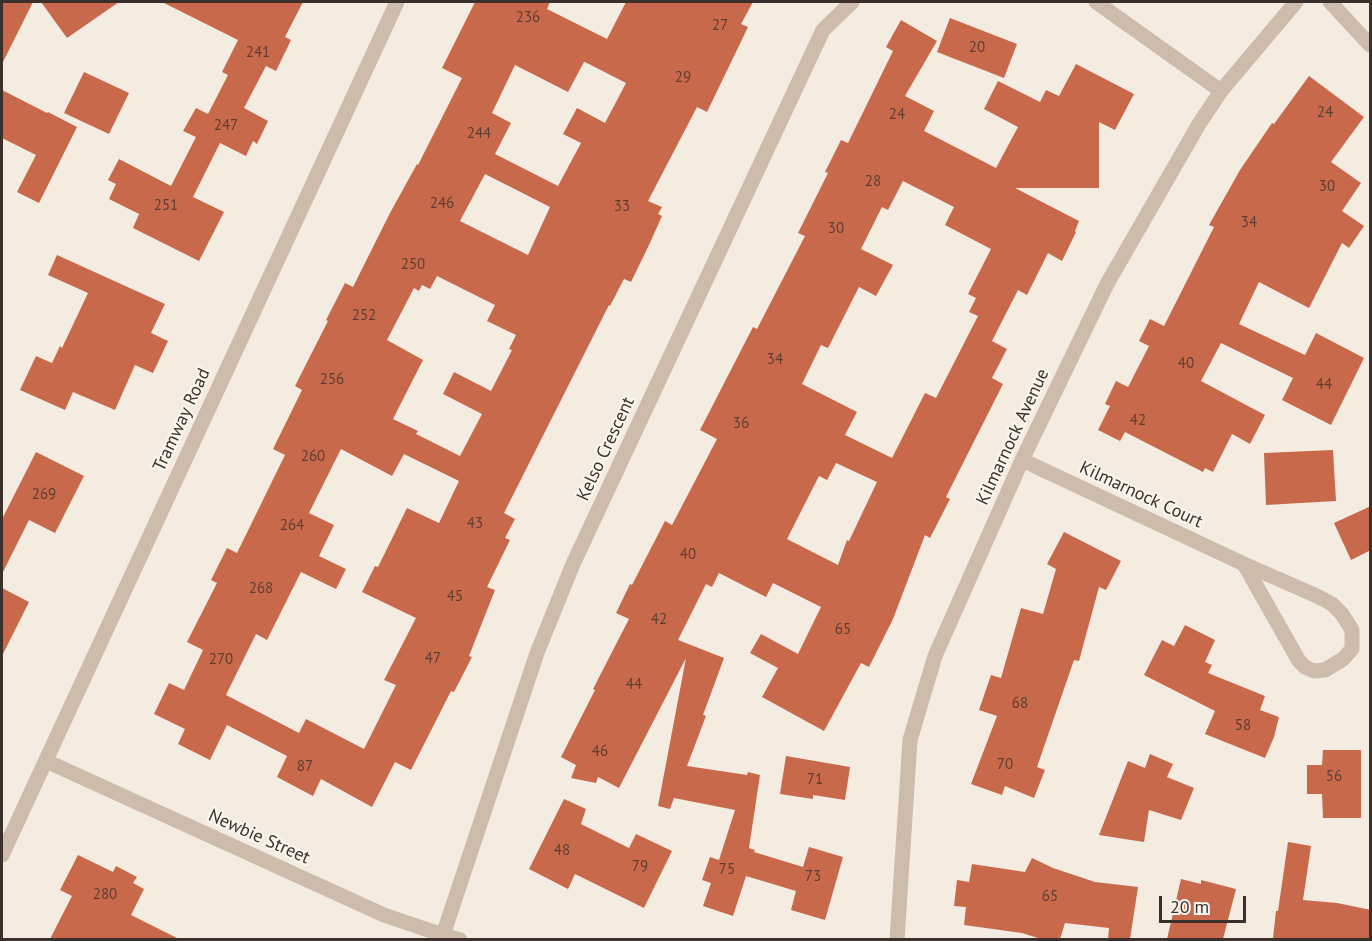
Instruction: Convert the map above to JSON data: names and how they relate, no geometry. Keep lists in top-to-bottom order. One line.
{"streets":{"street":["Tramway Road","Kilmarnock Avenue","Kelso Crescent","Kilmarnock Court","Newbie Street"]},"crossings":[["Tramway Road","Newbie Street"],["Kilmarnock Avenue","Kilmarnock Court"],["Kelso Crescent","Newbie Street"]],"house_numbers":["236","27","20","241","29","24","24","247","244","28","30","246","251","33","34","30","250","252","34","40","256","44","42","36","260","269","43","264","40","268","45","42","65","47","270","44","68","58","46","70","87","56","71","48","79","75","73","280","65"],"scale_bar":"20 m"}
